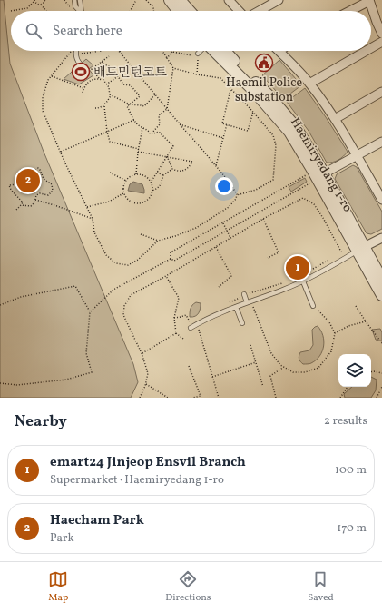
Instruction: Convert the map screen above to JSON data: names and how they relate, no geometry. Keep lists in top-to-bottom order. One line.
{"streets":{"street":["Haemiryedang 1-ro"]},"places":{"public building":["Haemil Police substation"],"sports":["배드민턴코트"]},"page":{"search":"Search here","pins":["2","1"],"heading":["Nearby","2 results"],"list":[{"mark":"1","name":"emart24 Jinjeop Ensvil Branch","note":"Supermarket · Haemiryedang 1-ro","value":"100 m"},{"mark":"2","name":"Haecham Park","note":"Park","value":"170 m"}],"nav":["Map","Directions","Saved"]}}
